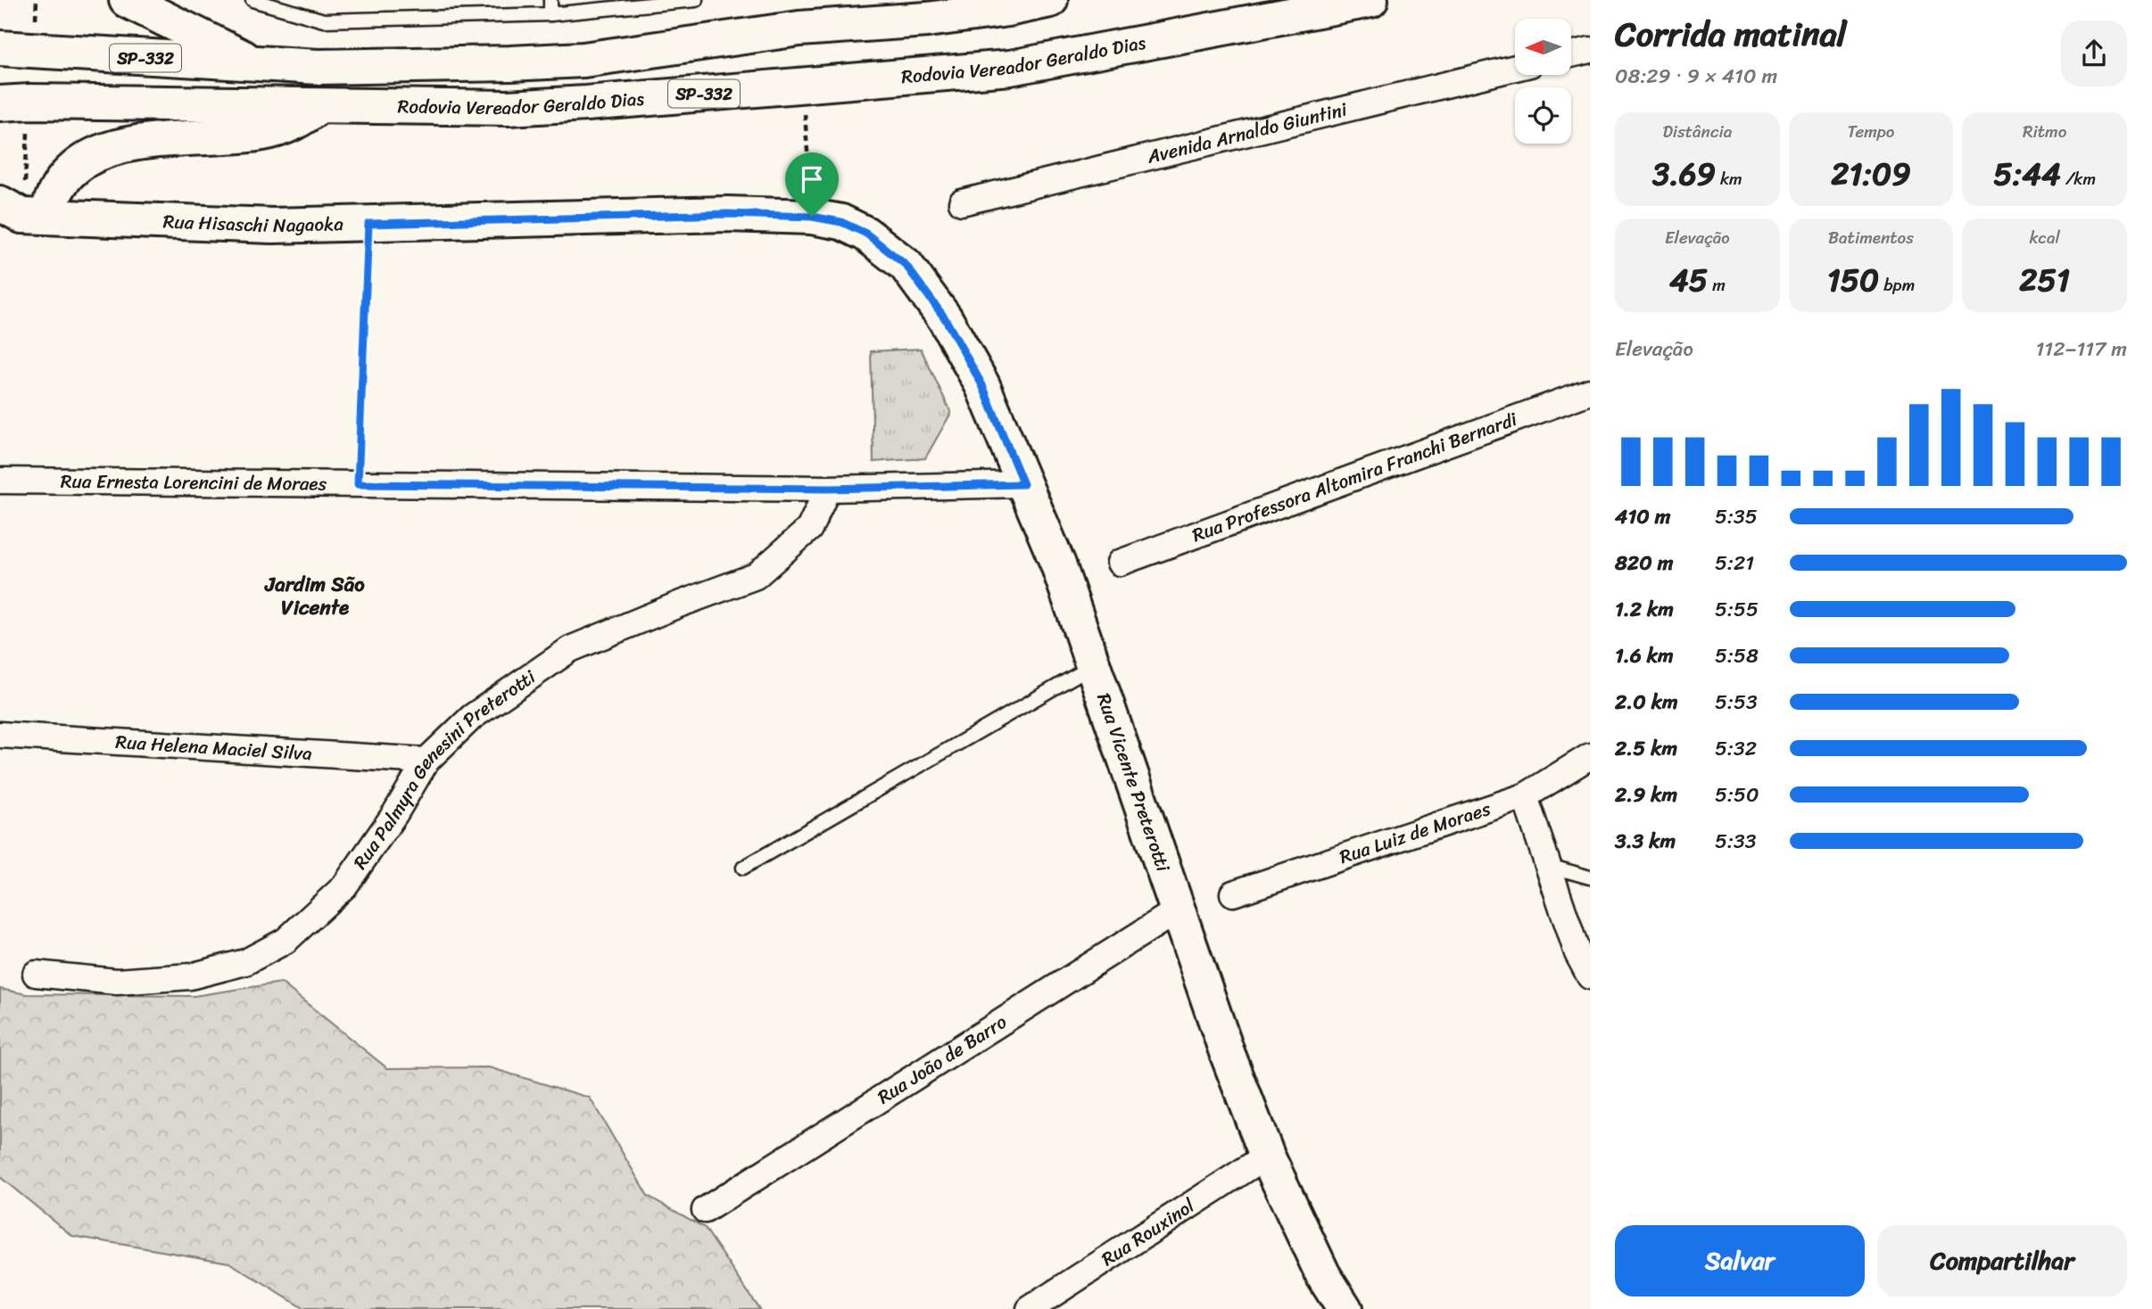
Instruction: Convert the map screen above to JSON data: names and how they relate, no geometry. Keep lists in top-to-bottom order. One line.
{"streets":{"main road":["SP-332","Rodovia Vereador Geraldo Dias","Rua Hisaschi Nagaoka","Rua Vicente Preterotti"],"street":["Avenida Arnaldo Giuntini","Rua Professora Altomira Franchi Bernardi","Rua Ernesta Lorencini de Moraes","Rua Helena Maciel Silva","Rua Palmyra Genesini Preterotti","Rua Luiz de Moraes","Rua João de Barro","Rua Rouxinol"]},"crossings":[["Rua Hisaschi Nagaoka","Rua Vicente Preterotti"],["Rua Ernesta Lorencini de Moraes","Rua Palmyra Genesini Preterotti"],["Rua Ernesta Lorencini de Moraes","Rua Vicente Preterotti"],["Rua Helena Maciel Silva","Rua Palmyra Genesini Preterotti"],["Rua Vicente Preterotti","Rua João de Barro"],["Rua Vicente Preterotti","Rua Rouxinol"]],"districts":["Jardim São Vicente"],"north":"left","page":{"heading":["Corrida matinal","08:29 · 9 × 410 m"],"stats":[["Distância","3.69 km"],["Tempo","21:09"],["Ritmo","5:44 /km"],["Elevação","45 m"],["Batimentos","150 bpm"],["kcal","251"]],"chart":["Elevação","112–117 m"],"list":[{"name":"410 m","note":"5:35"},{"name":"820 m","note":"5:21"},{"name":"1.2 km","note":"5:55"},{"name":"1.6 km","note":"5:58"},{"name":"2.0 km","note":"5:53"},{"name":"2.5 km","note":"5:32"},{"name":"2.9 km","note":"5:50"},{"name":"3.3 km","note":"5:33"}],"buttons":["Salvar","Compartilhar"]}}
